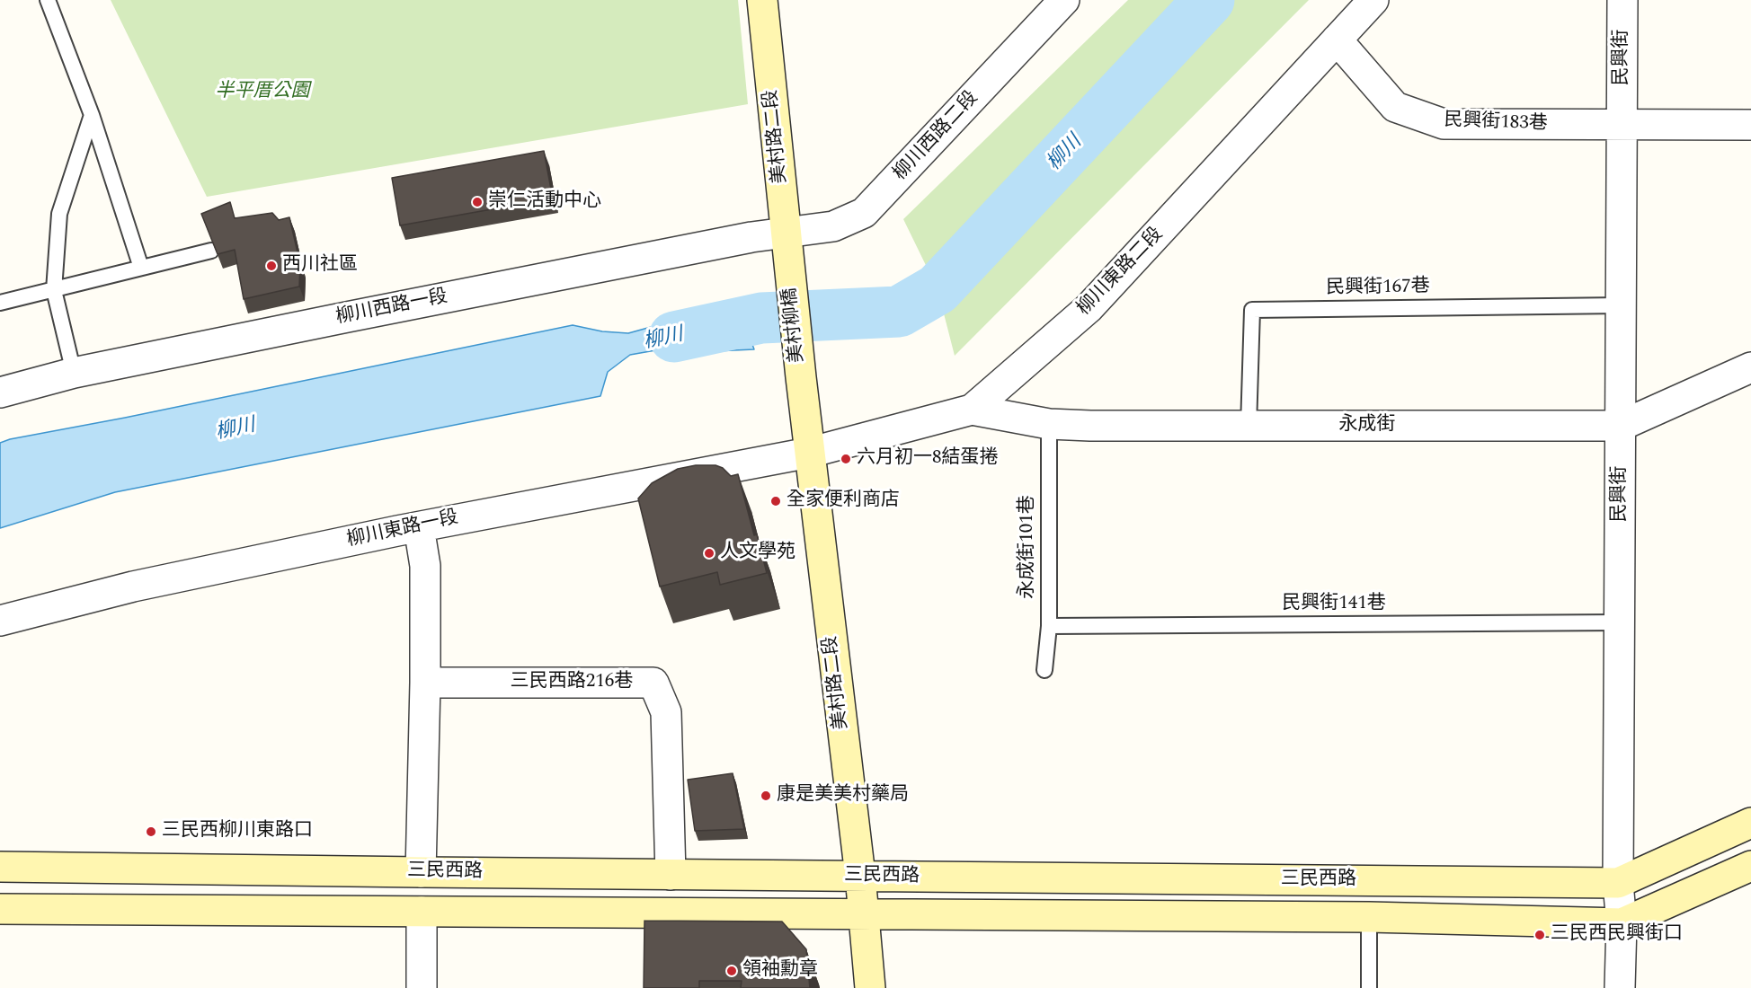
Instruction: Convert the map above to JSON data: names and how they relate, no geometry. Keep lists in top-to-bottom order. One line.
{"streets":{"street":["民興街","民興街183巷","美村路二段","柳川西路二段","柳川東路二段","柳川西路一段","美村柳橋","永成街","柳川東路一段","三民西路216巷","三民西路"],"lane":["民興街167巷","永成街101巷","民興街141巷"]},"crossings":[["民興街","民興街183巷"],["民興街","民興街167巷"],["民興街","永成街"],["民興街","民興街141巷"],["民興街","三民西路"],["民興街183巷","柳川東路二段"],["美村路二段","柳川西路二段"],["美村路二段","柳川東路二段"],["美村路二段","柳川西路一段"],["美村路二段","美村柳橋"],["美村路二段","柳川東路一段"],["美村路二段","三民西路"],["柳川西路二段","柳川西路一段"],["柳川東路二段","永成街"],["柳川東路二段","柳川東路一段"],["民興街167巷","永成街"],["永成街","永成街101巷"],["永成街101巷","民興街141巷"],["三民西路216巷","三民西路"]],"water":["柳川"],"parks":["半平厝公園"],"places":["崇仁活動中心","西川社區","六月初一8結蛋捲","全家便利商店","人文學苑","康是美美村藥局","三民西柳川東路口","三民西民興街口","領袖勳章"]}
